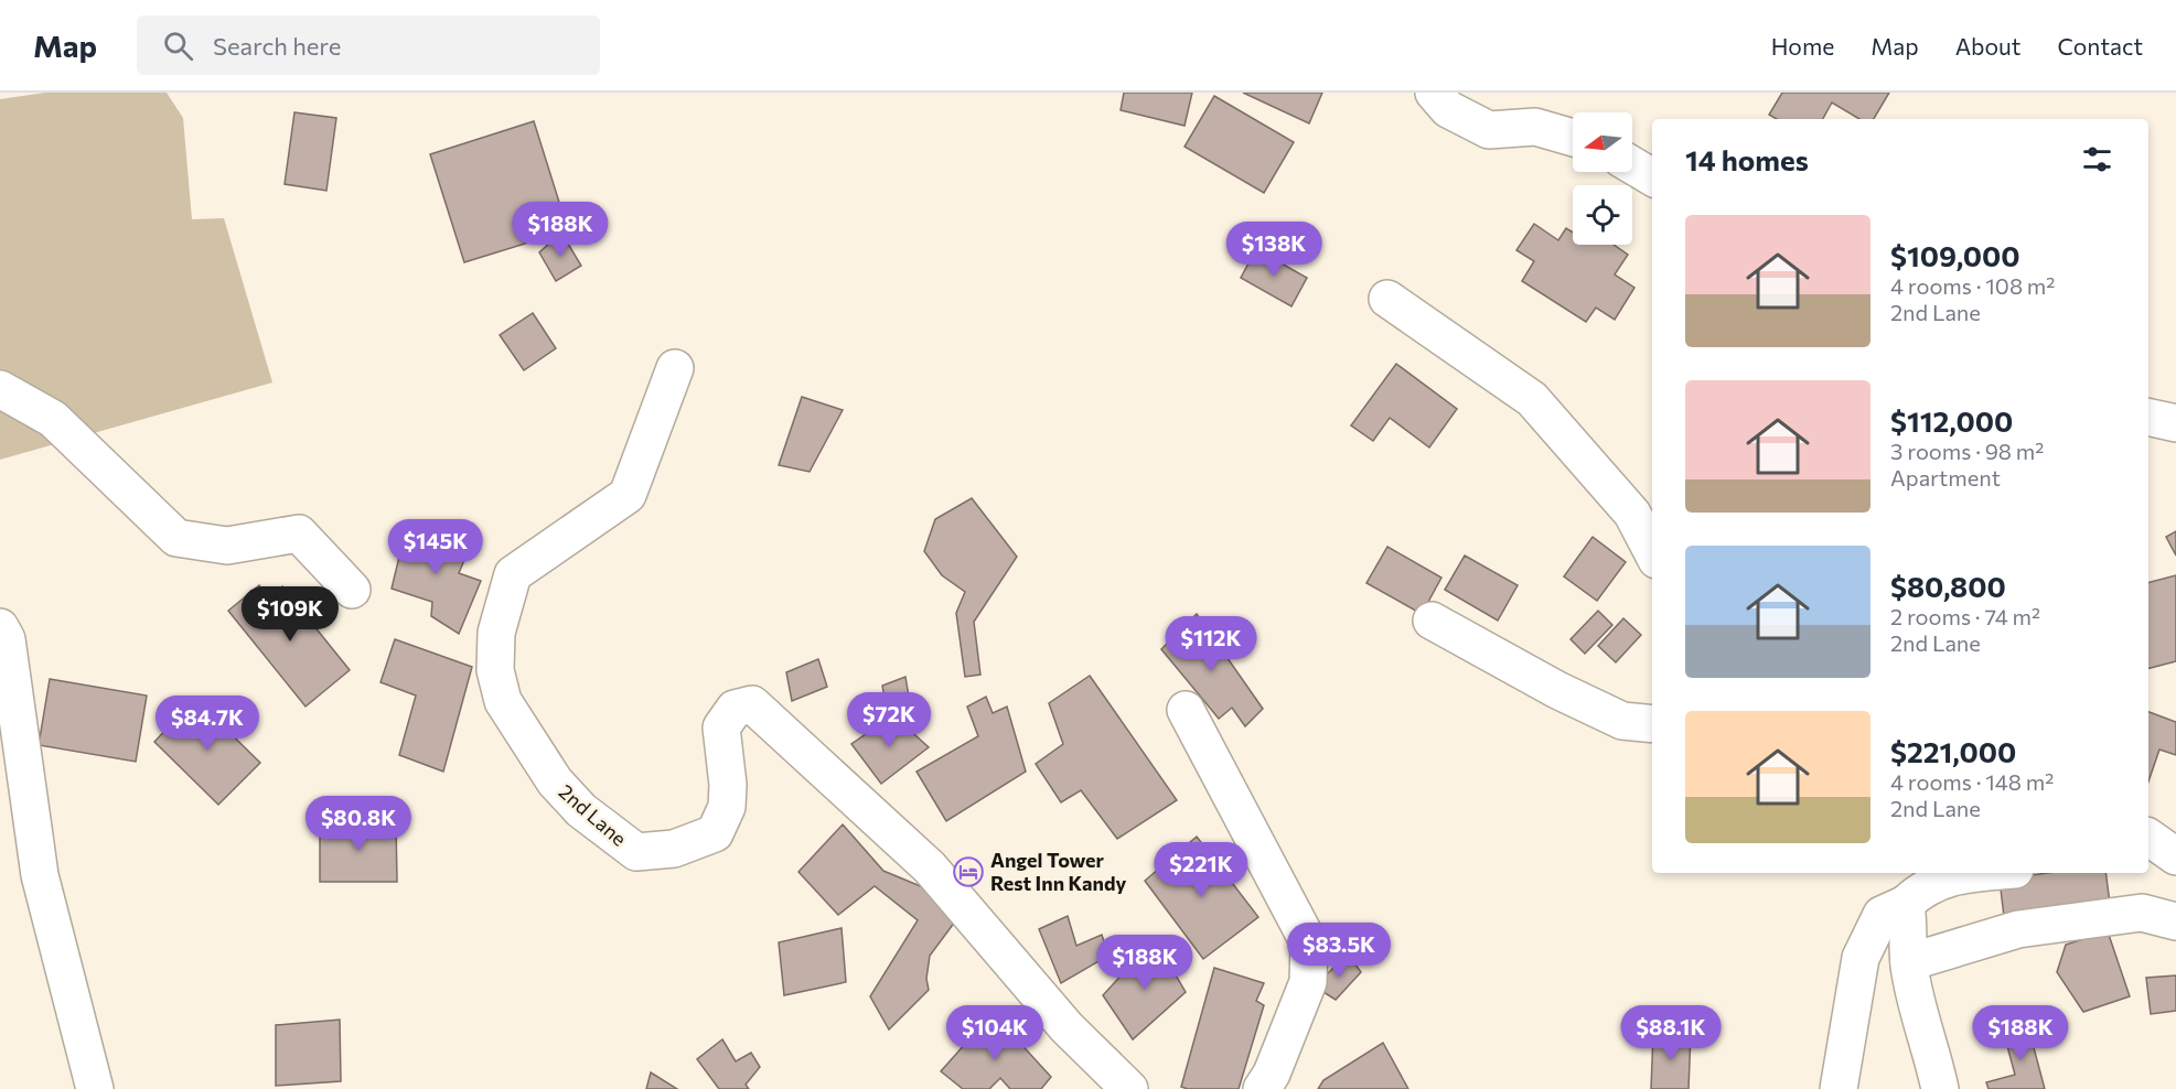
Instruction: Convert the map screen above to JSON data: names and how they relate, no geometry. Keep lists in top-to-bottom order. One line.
{"streets":{"street":["2nd Lane"]},"places":{"hotel":["Angel Tower Rest Inn Kandy"]},"north":"left","page":{"header":"Map","search":"Search here","nav":["Home","Map","About","Contact"],"heading":"14 homes","list":[{"name":"$109,000","note":"4 rooms · 108 m² · 2nd Lane"},{"name":"$112,000","note":"3 rooms · 98 m² · Apartment"},{"name":"$80,800","note":"2 rooms · 74 m² · 2nd Lane"},{"name":"$221,000","note":"4 rooms · 148 m² · 2nd Lane"}],"price":["$188K","$138K","$145K","$109K","$112K","$72K","$84.7K","$80.8K","$221K","$83.5K","$188K","$104K","$88.1K","$188K"]}}
